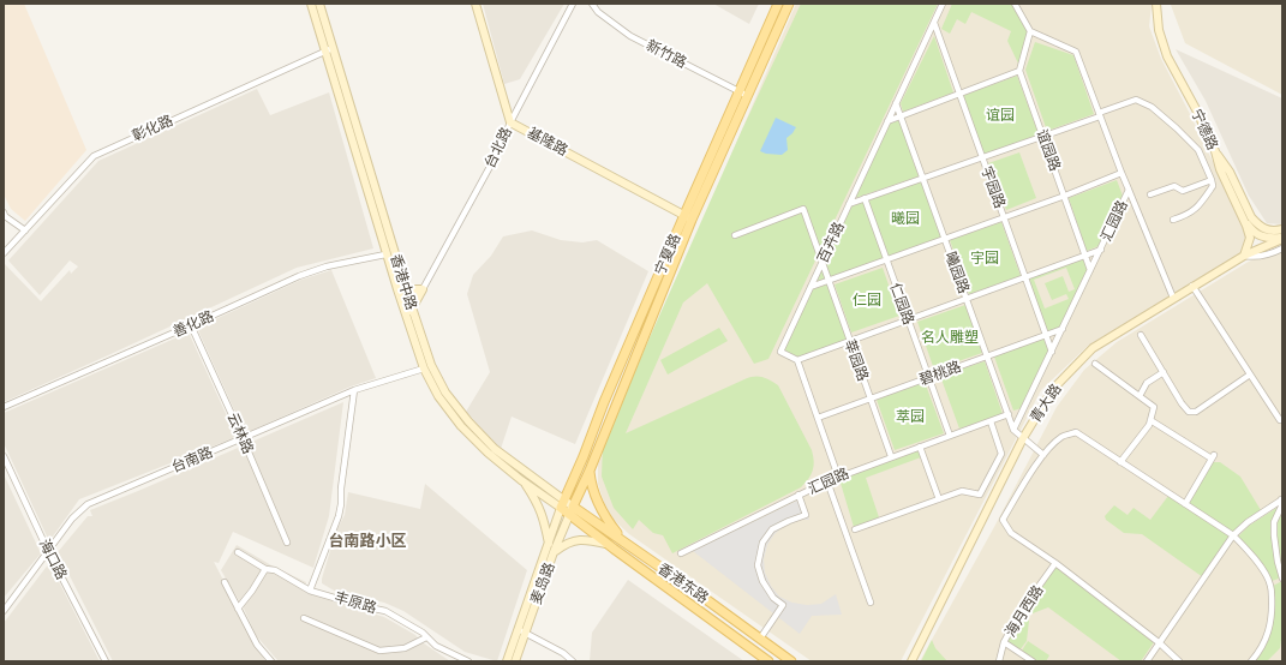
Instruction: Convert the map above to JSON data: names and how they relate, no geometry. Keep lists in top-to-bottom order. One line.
{"streets":{"main road":["宁德路","基隆路","宁夏路","香港中路","青大路","麦岛路","香港东路"],"street":["新竹路","彰化路","台北路","谊园路","宇园路","汇园路","百卉路","曦园路","仁园路","善化路","莘园路","碧桃路","云林路","台南路","海口路","丰原路","海月西路"]},"crossings":[["新竹路","宁夏路"],["彰化路","香港中路"],["宁德路","青大路"],["基隆路","台北路"],["基隆路","宁夏路"],["谊园路","汇园路"],["宇园路","汇园路"],["宇园路","百卉路"],["宇园路","碧桃路"],["汇园路","百卉路"],["汇园路","曦园路"],["汇园路","仁园路"],["汇园路","莘园路"],["汇园路","碧桃路"],["百卉路","曦园路"],["百卉路","莘园路"],["百卉路","碧桃路"],["宁夏路","香港中路"],["宁夏路","麦岛路"],["宁夏路","香港东路"],["曦园路","碧桃路"],["香港中路","善化路"],["香港中路","台南路"],["香港中路","麦岛路"],["香港中路","香港东路"],["仁园路","碧桃路"],["善化路","云林路"],["莘园路","碧桃路"],["云林路","台南路"],["台南路","海口路"],["麦岛路","香港东路"]],"districts":["台南路小区"],"parks":["谊园","曦园","宇园","仁园","名人雕塑","萃园"]}
